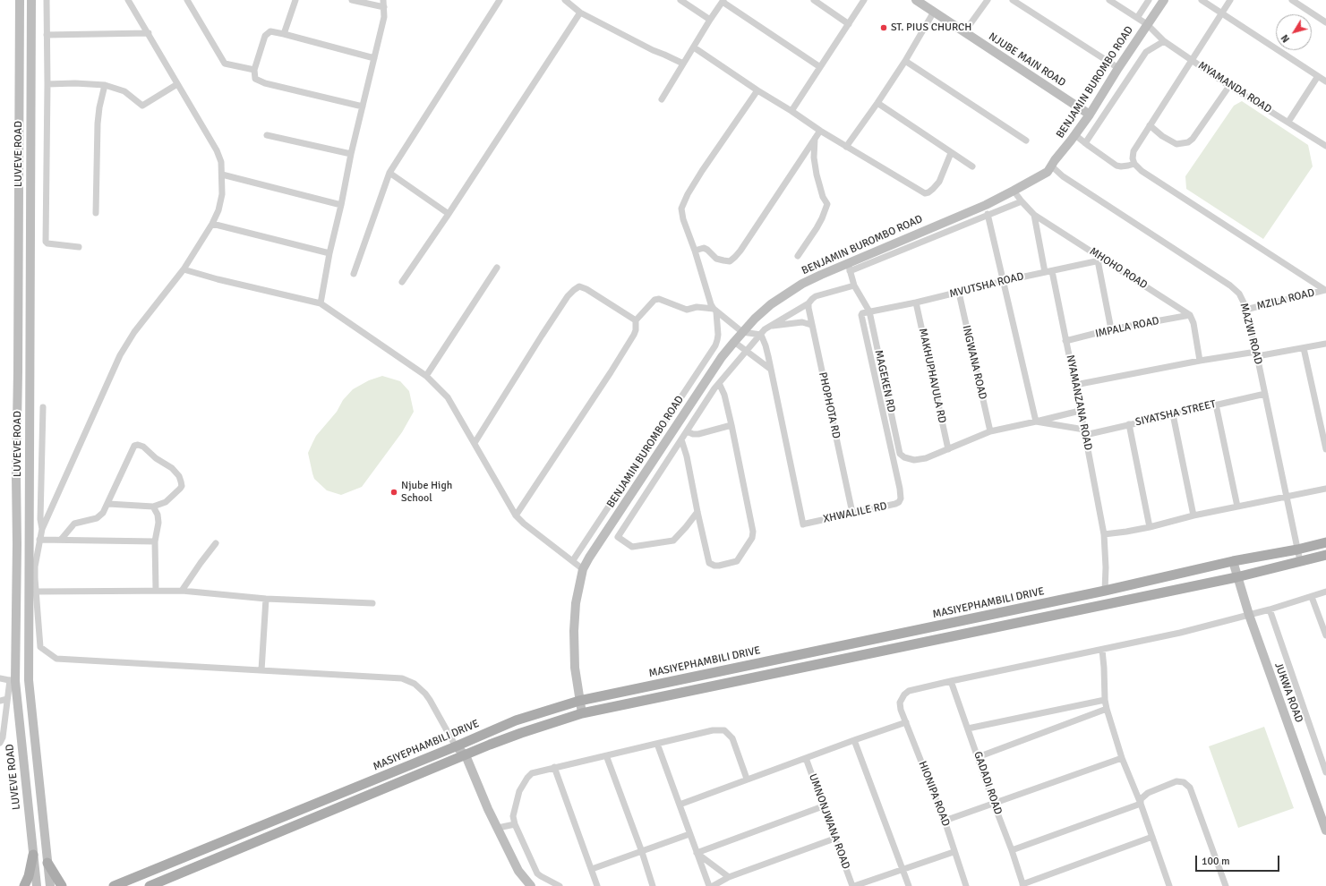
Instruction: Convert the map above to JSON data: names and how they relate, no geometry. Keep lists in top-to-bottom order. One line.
{"streets":{"main road":["MASIYEPHAMBILI DRIVE"],"street":["NJUBE MAIN ROAD","BENJAMIN BUROMBO ROAD","MYAMANDA ROAD","LUVEVE ROAD","MHOHO ROAD","MVUTSHA ROAD","MZILA ROAD","IMPALA ROAD","MAZWI ROAD","INGWANA ROAD","MAKHUPHAVULA RD","MAGEKEN RD","NYAMANZANA ROAD","PHOPHOTA RD","SIYATSHA STREET","XHWALILE RD","JUKWA ROAD","GADADI ROAD","HIONIPA ROAD","UMNONJWANA ROAD"]},"crossings":[["NJUBE MAIN ROAD","BENJAMIN BUROMBO ROAD"],["BENJAMIN BUROMBO ROAD","MYAMANDA ROAD"],["BENJAMIN BUROMBO ROAD","MHOHO ROAD"],["BENJAMIN BUROMBO ROAD","MAZWI ROAD"],["BENJAMIN BUROMBO ROAD","MAGEKEN RD"],["BENJAMIN BUROMBO ROAD","MASIYEPHAMBILI DRIVE"],["MHOHO ROAD","MVUTSHA ROAD"],["MHOHO ROAD","IMPALA ROAD"],["MVUTSHA ROAD","INGWANA ROAD"],["MVUTSHA ROAD","MAKHUPHAVULA RD"],["MVUTSHA ROAD","MAGEKEN RD"],["MVUTSHA ROAD","NYAMANZANA ROAD"],["MVUTSHA ROAD","XHWALILE RD"],["MZILA ROAD","MAZWI ROAD"],["IMPALA ROAD","NYAMANZANA ROAD"],["MAZWI ROAD","SIYATSHA STREET"],["MAZWI ROAD","MASIYEPHAMBILI DRIVE"],["MAKHUPHAVULA RD","MAGEKEN RD"],["MAGEKEN RD","XHWALILE RD"],["NYAMANZANA ROAD","SIYATSHA STREET"],["NYAMANZANA ROAD","MASIYEPHAMBILI DRIVE"],["PHOPHOTA RD","XHWALILE RD"],["MASIYEPHAMBILI DRIVE","JUKWA ROAD"],["GADADI ROAD","HIONIPA ROAD"]],"places":["ST. PIUS CHURCH","Njube High School"],"scale_bar":"100 m","north":"bottom left"}
